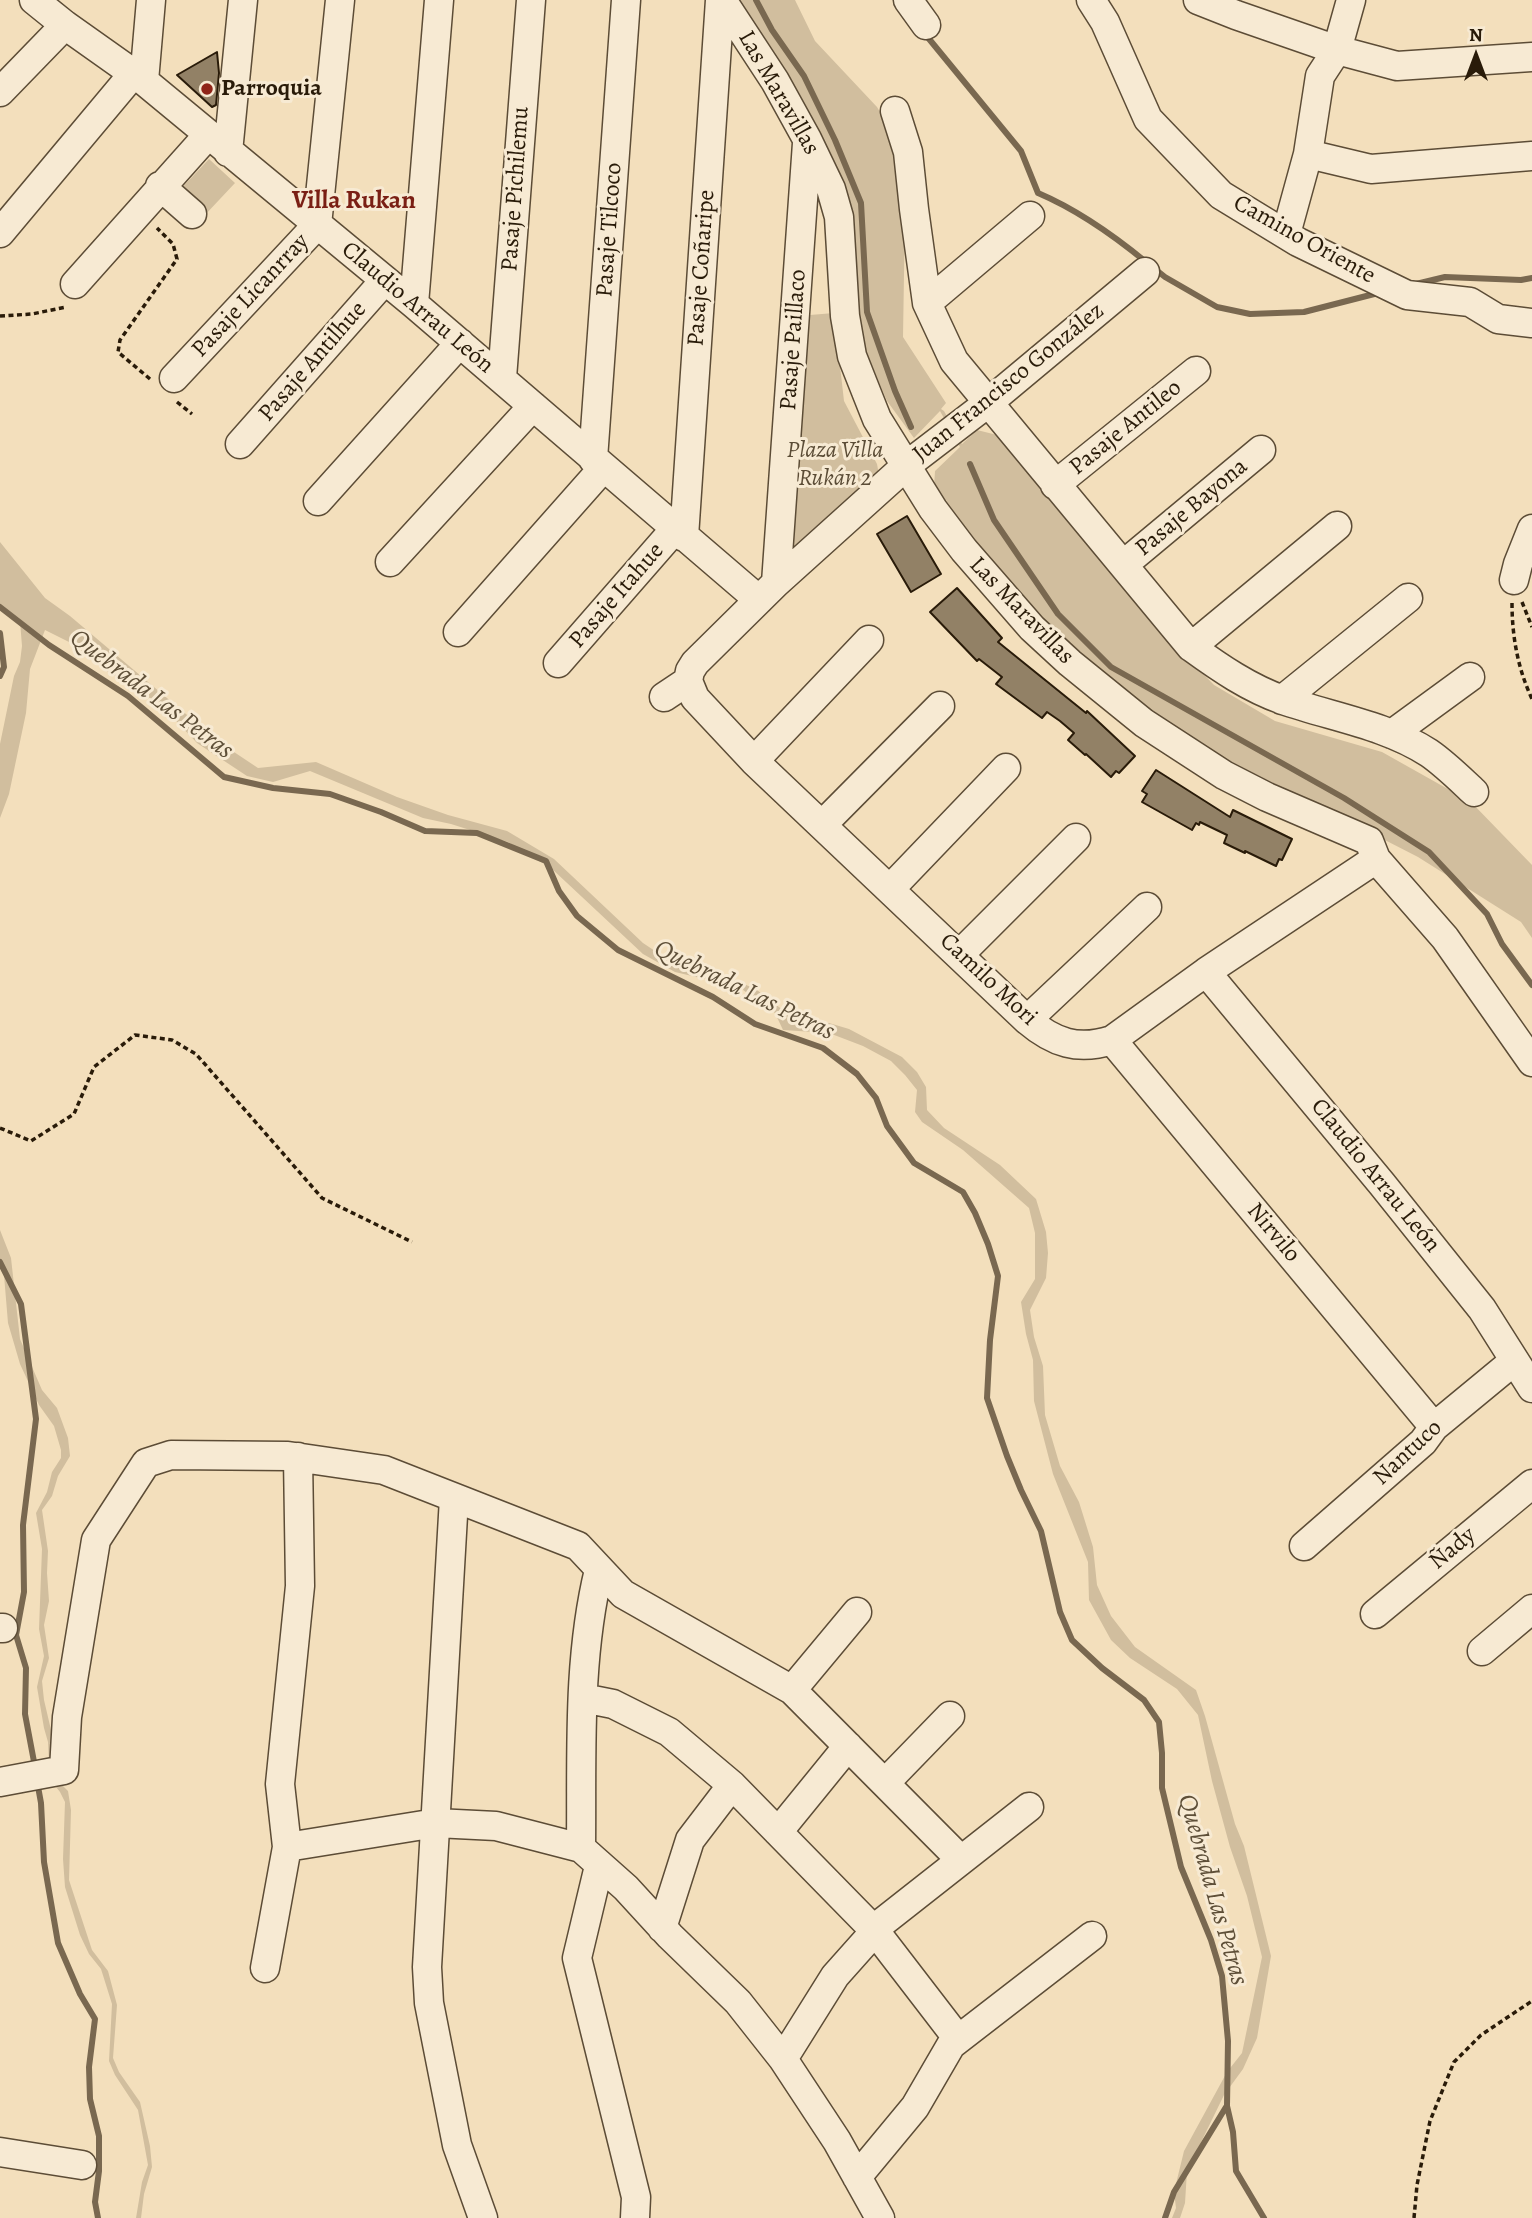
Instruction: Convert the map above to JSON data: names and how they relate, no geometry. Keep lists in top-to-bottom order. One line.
{"streets":{"street":["Las Maravillas","Pasaje Pichilemu","Pasaje Tilcoco","Camino Oriente","Pasaje Coñaripe","Pasaje Licanrray","Claudio Arrau León","Pasaje Paillaco","Pasaje Antilhue","Juan Francisco González","Pasaje Antileo","Pasaje Bayona","Pasaje Itahue","Camilo Mori","Nirvilo","Nantuco","Ñady"]},"crossings":[["Las Maravillas","Pasaje Coñaripe"],["Las Maravillas","Pasaje Paillaco"],["Las Maravillas","Juan Francisco González"],["Las Maravillas","Camilo Mori"],["Pasaje Pichilemu","Claudio Arrau León"],["Pasaje Tilcoco","Claudio Arrau León"],["Pasaje Coñaripe","Claudio Arrau León"],["Pasaje Coñaripe","Pasaje Itahue"],["Pasaje Licanrray","Claudio Arrau León"],["Claudio Arrau León","Pasaje Paillaco"],["Claudio Arrau León","Pasaje Antilhue"],["Claudio Arrau León","Juan Francisco González"],["Claudio Arrau León","Pasaje Itahue"],["Claudio Arrau León","Camilo Mori"],["Claudio Arrau León","Nantuco"],["Pasaje Paillaco","Juan Francisco González"],["Juan Francisco González","Camilo Mori"],["Camilo Mori","Nirvilo"],["Nirvilo","Nantuco"]],"districts":["Villa Rukan"],"water":["Quebrada Las Petras"],"parks":["Plaza Villa Rukán 2"],"places":["Parroquia"],"north":"top"}
